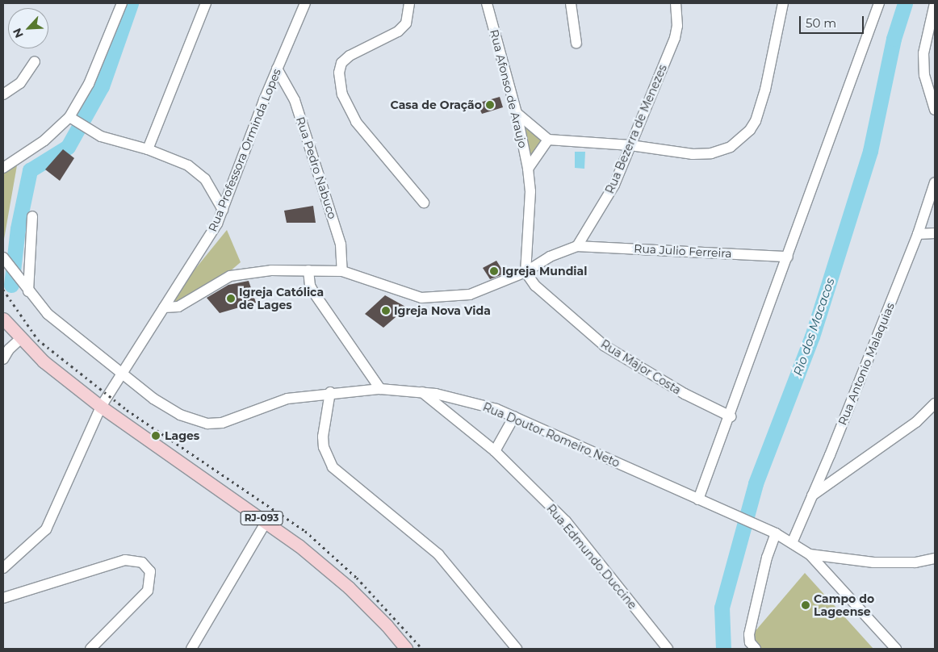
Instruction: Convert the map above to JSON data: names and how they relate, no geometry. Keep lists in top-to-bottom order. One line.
{"streets":{"main road":["RJ-093"],"street":["Rua Afonso de Araujo","Rua Bezerra de Menezes","Rua Professora Orminda Lopes","Rua Pedro Nabuco","Rua Julio Ferreira","Rua Antonio Malaquias","Rua Major Costa","Rua Doutor Romeiro Neto","Rua Edmundo Duccine"]},"crossings":[["Rua Afonso de Araujo","Rua Major Costa"],["Rua Bezerra de Menezes","Rua Julio Ferreira"],["Rua Professora Orminda Lopes","Rua Pedro Nabuco"],["Rua Professora Orminda Lopes","Rua Doutor Romeiro Neto"],["Rua Antonio Malaquias","Rua Doutor Romeiro Neto"],["Rua Doutor Romeiro Neto","Rua Edmundo Duccine"]],"water":["Rio dos Macacos"],"places":["Casa de Oração","Igreja Mundial","Igreja Católica de Lages","Igreja Nova Vida","Lages","Campo do Lageense"],"scale_bar":"50 m","north":"bottom left"}
